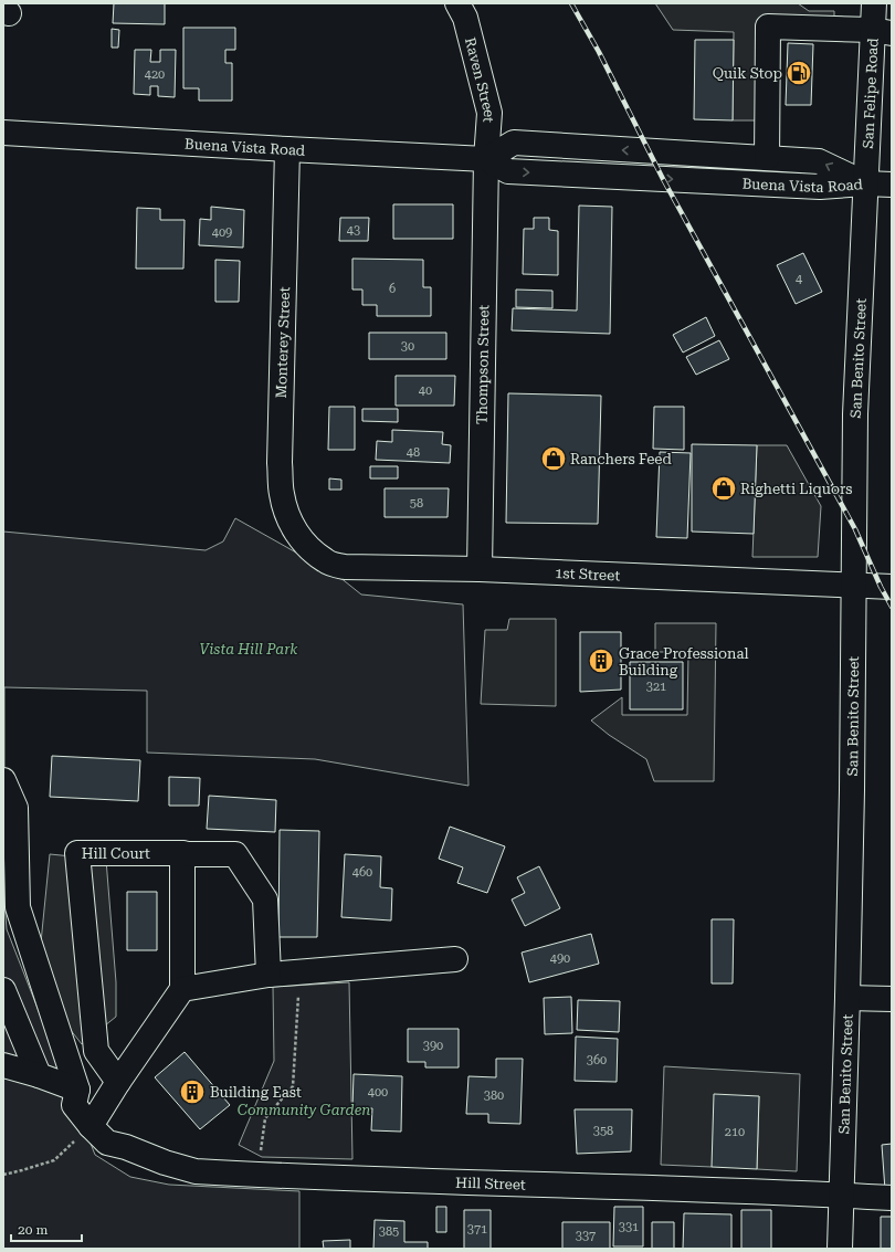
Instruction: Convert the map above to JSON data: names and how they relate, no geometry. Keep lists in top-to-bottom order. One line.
{"streets":{"street":["Raven Street","San Felipe Road","Buena Vista Road","Monterey Street","San Benito Street","Thompson Street","1st Street","Hill Court","Hill Street"]},"crossings":[["Raven Street","Buena Vista Road"],["Raven Street","Thompson Street"],["San Felipe Road","Buena Vista Road"],["San Felipe Road","San Benito Street"],["Buena Vista Road","Monterey Street"],["Buena Vista Road","San Benito Street"],["Buena Vista Road","Thompson Street"],["Monterey Street","1st Street"],["San Benito Street","1st Street"],["San Benito Street","Hill Street"],["Thompson Street","1st Street"]],"parks":["Vista Hill Park","Community Garden"],"places":{"fuel station":["Quik Stop"],"shop":["Ranchers Feed","Righetti Liquors"],"building":["Grace Professional Building","Building East"]},"house_numbers":["420","43","409","4","6","30","40","48","58","321","460","490","390","360","400","380","358","210","331","371","385","337"],"scale_bar":"20 m"}
